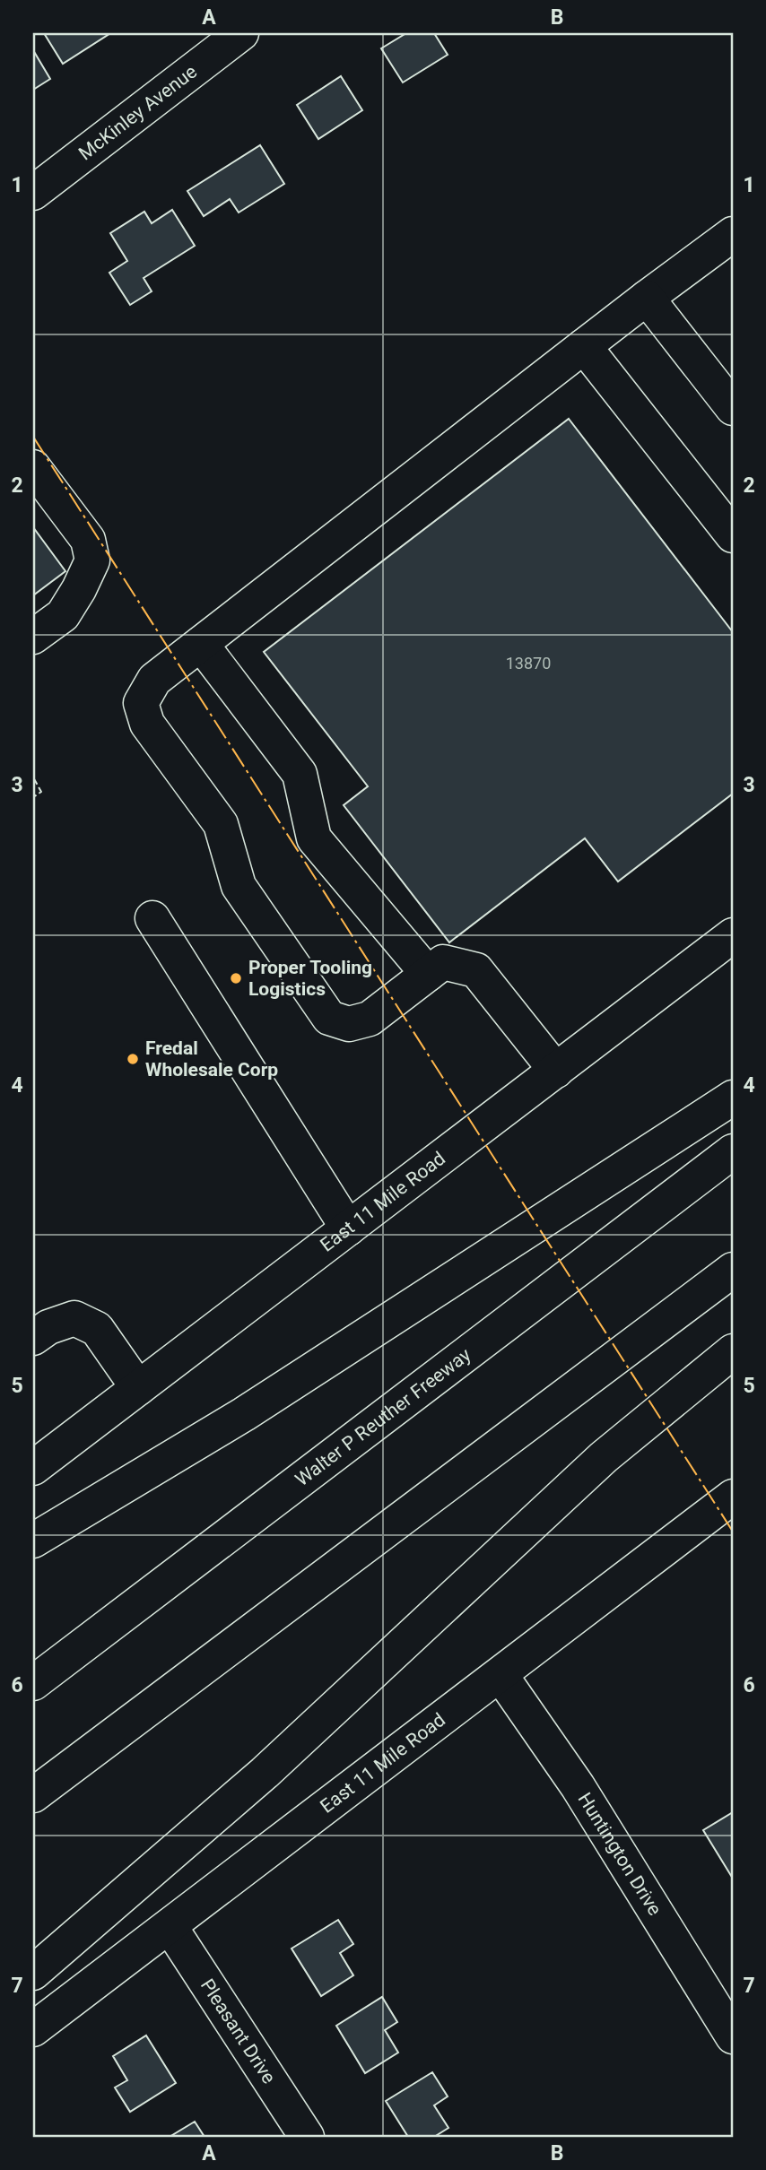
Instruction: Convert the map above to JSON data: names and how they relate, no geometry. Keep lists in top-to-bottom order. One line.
{"streets":{"main road":["McKinley Avenue","East 11 Mile Road","Walter P Reuther Freeway","Huntington Drive","Pleasant Drive"]},"crossings":[["East 11 Mile Road","Huntington Drive"],["East 11 Mile Road","Pleasant Drive"]],"places":["Proper Tooling Logistics","Fredal Wholesale Corp"],"house_numbers":["13870"],"grid":{"columns":["A","B"],"rows":["1","2","3","4","5","6","7"]}}
